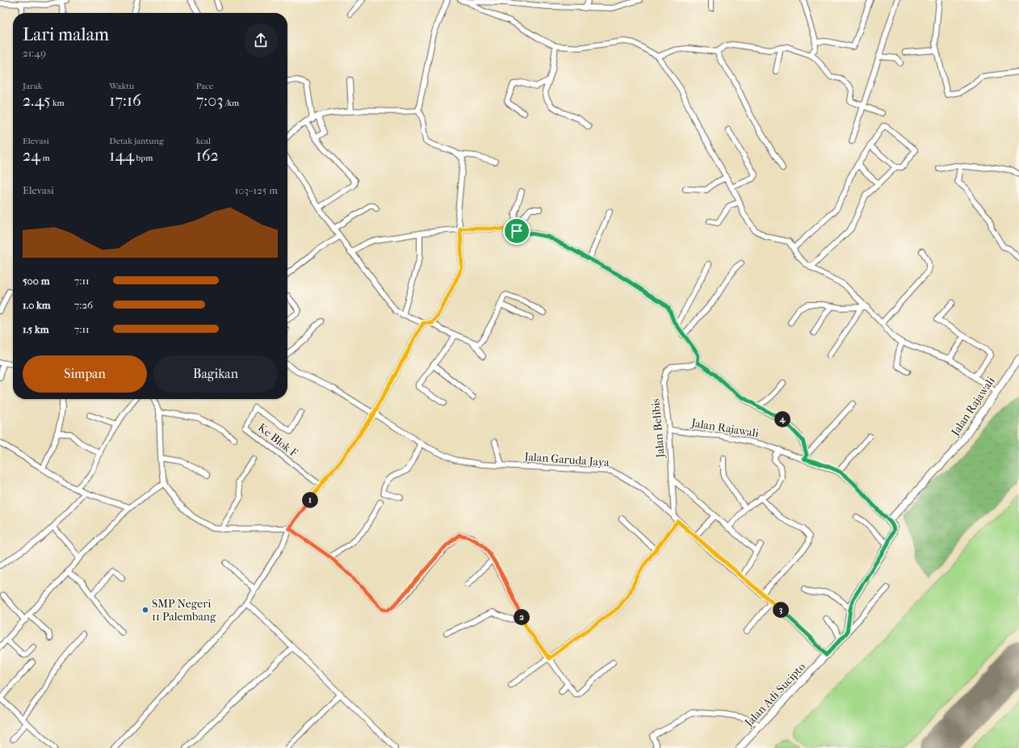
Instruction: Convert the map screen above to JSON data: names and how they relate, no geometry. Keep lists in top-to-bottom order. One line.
{"streets":{"street":["Jalan Rajawali","Jalan Belibis","Ke Blok F","Jalan Garuda Jaya","Jalan Adi Sucipto"]},"crossings":[["Jalan Rajawali","Jalan Belibis"],["Jalan Belibis","Jalan Garuda Jaya"],["Jalan Garuda Jaya","Jalan Adi Sucipto"]],"places":["SMP Negeri 11 Palembang"],"page":{"heading":["Lari malam","21:49"],"stats":[["Jarak","2.45 km"],["Waktu","17:16"],["Pace","7:03 /km"],["Elevasi","24 m"],["Detak jantung","144 bpm"],["kcal","162"]],"chart":["Elevasi","103–125 m"],"list":[{"name":"500 m","note":"7:11"},{"name":"1.0 km","note":"7:26"},{"name":"1.5 km","note":"7:11"}],"buttons":["Simpan","Bagikan"],"pins":["4","1","3","2"]}}
